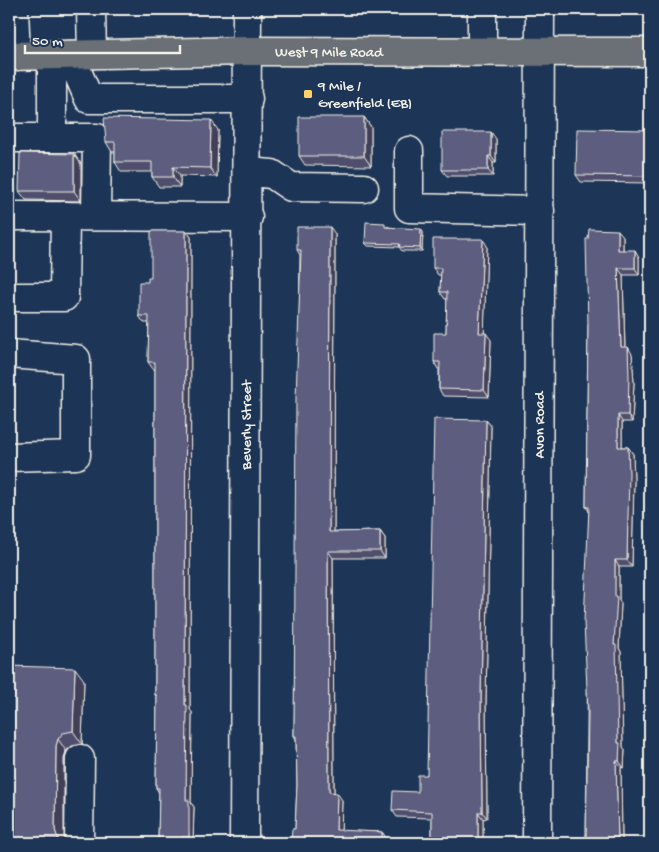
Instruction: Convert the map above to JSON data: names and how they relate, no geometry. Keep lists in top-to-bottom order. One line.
{"streets":{"main road":["West 9 Mile Road"],"street":["Beverly Street","Avon Road"]},"crossings":[["West 9 Mile Road","Beverly Street"],["West 9 Mile Road","Avon Road"]],"places":{"transit":["9 Mile / Greenfield (EB)"]},"scale_bar":"50 m"}
